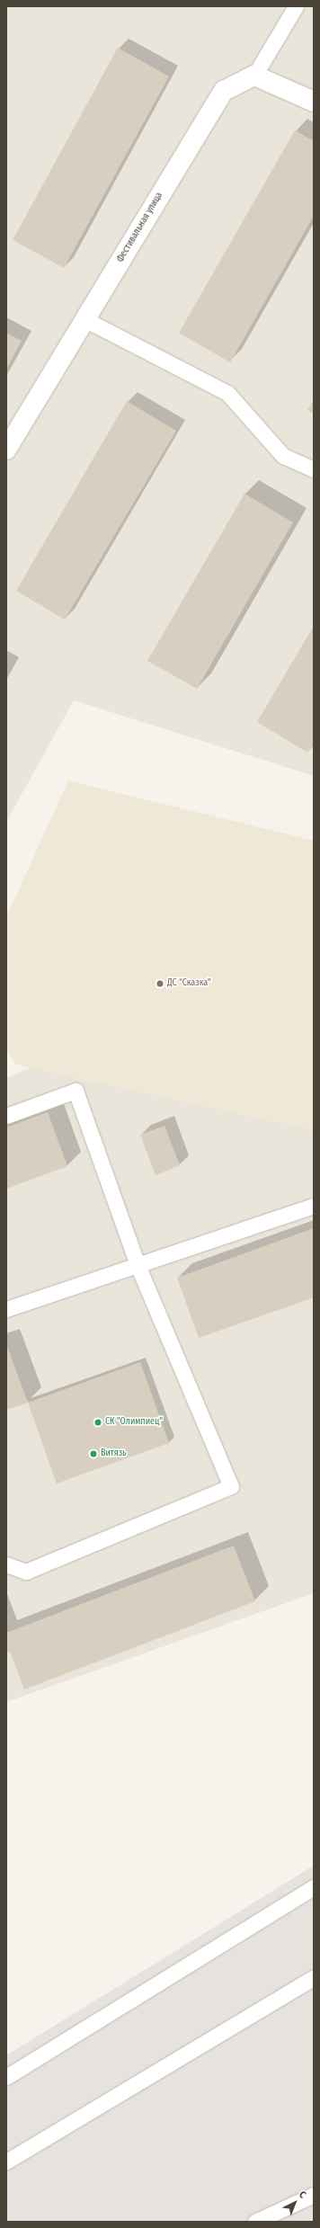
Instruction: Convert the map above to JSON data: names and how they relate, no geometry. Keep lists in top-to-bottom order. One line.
{"streets":{"street":["Фестивальная улица"]},"places":["ДС “Сказка\"","СК \"Олимпиец\"","Витязь"],"north":"top right"}
